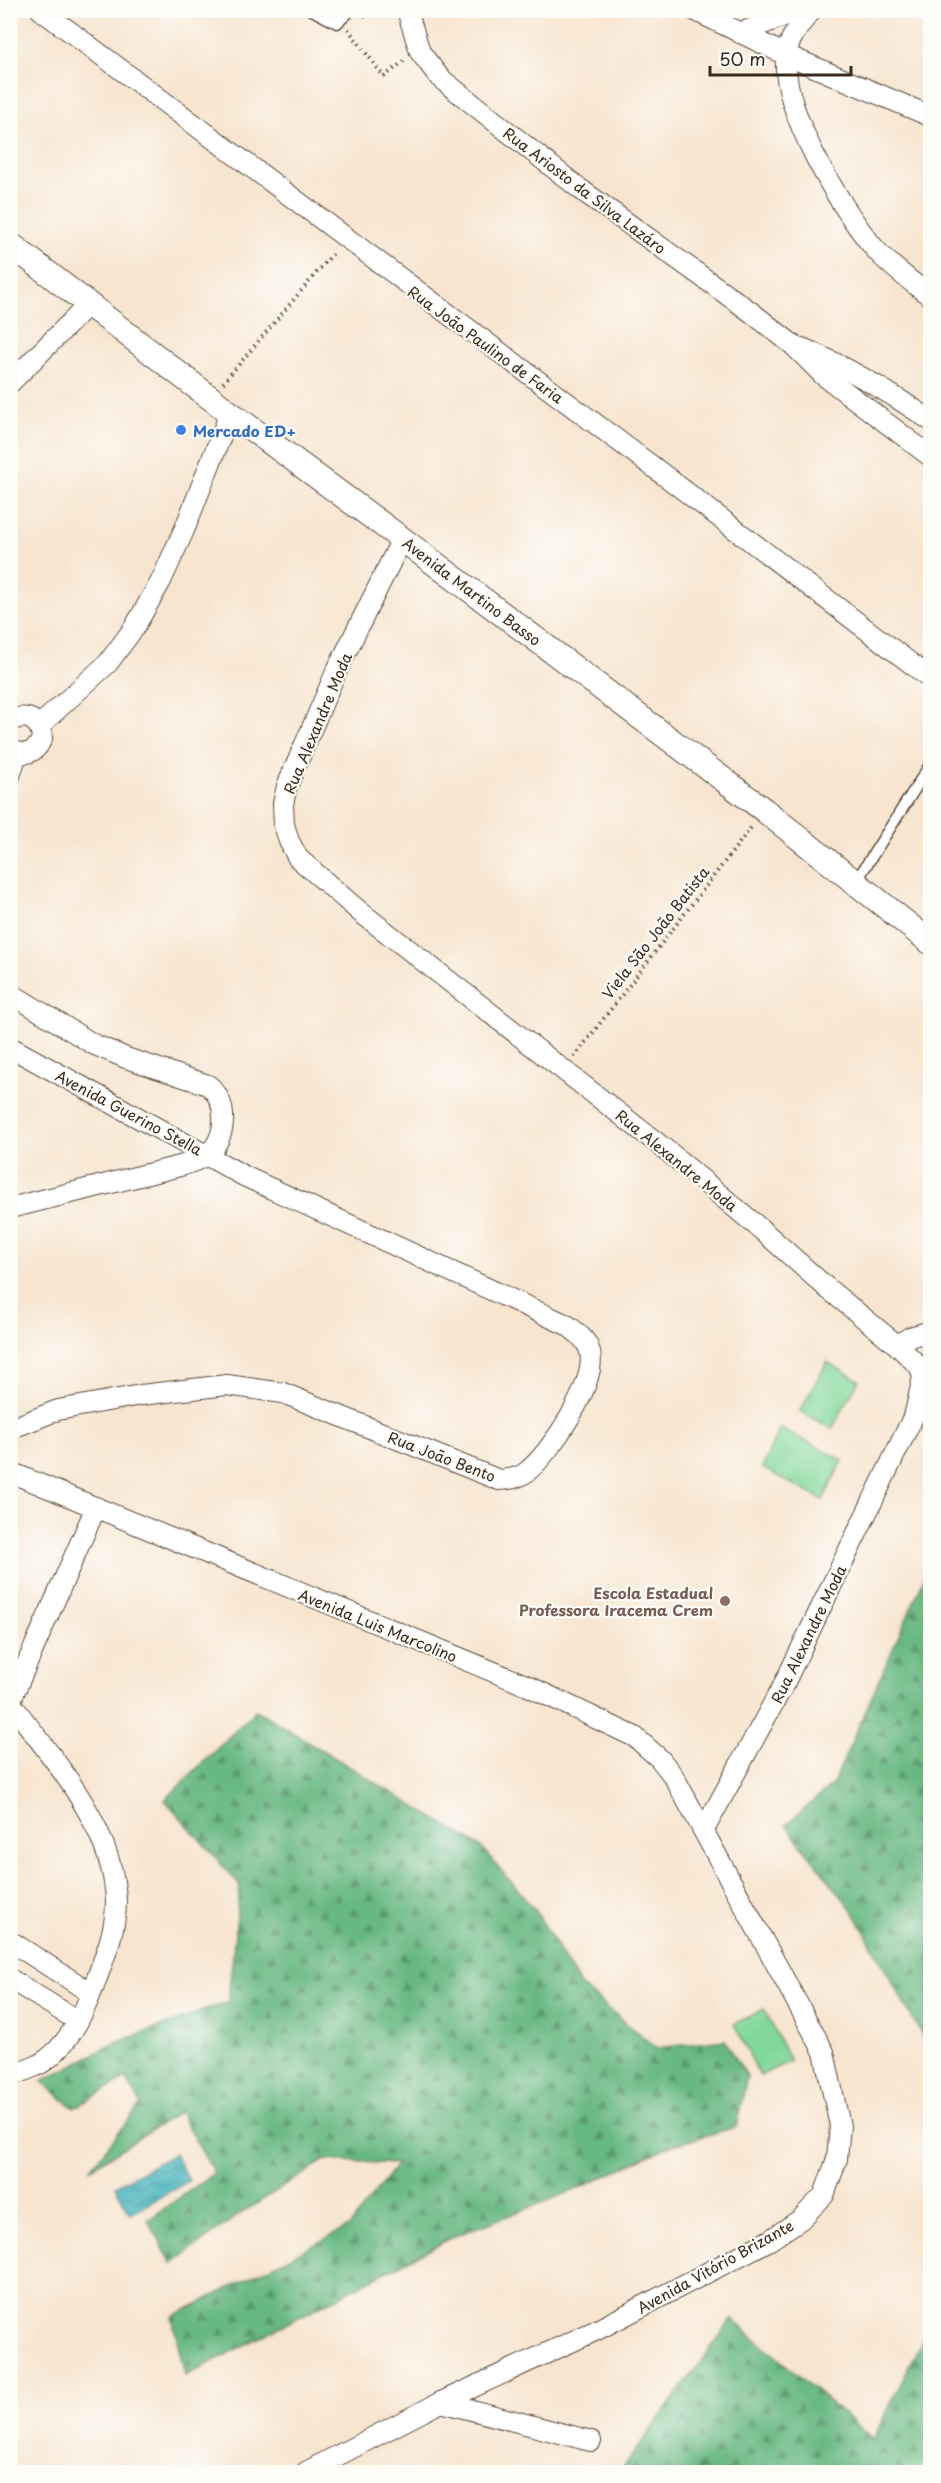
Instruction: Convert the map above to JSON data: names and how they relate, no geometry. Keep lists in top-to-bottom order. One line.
{"streets":{"street":["Rua Ariosto da Silva Lazáro","Rua João Paulino de Faria","Avenida Martino Basso","Rua Alexandre Moda","Avenida Guerino Stella","Rua João Bento","Avenida Luis Marcolino","Avenida Vitório Brizante"],"path":["Viela São João Batista"]},"crossings":[["Avenida Martino Basso","Rua Alexandre Moda"],["Avenida Martino Basso","Viela São João Batista"],["Rua Alexandre Moda","Viela São João Batista"],["Rua Alexandre Moda","Avenida Luis Marcolino"],["Rua Alexandre Moda","Avenida Vitório Brizante"],["Avenida Guerino Stella","Rua João Bento"],["Avenida Luis Marcolino","Avenida Vitório Brizante"]],"places":["Mercado ED+","Escola Estadual Professora Iracema Crem"],"scale_bar":"50 m"}
